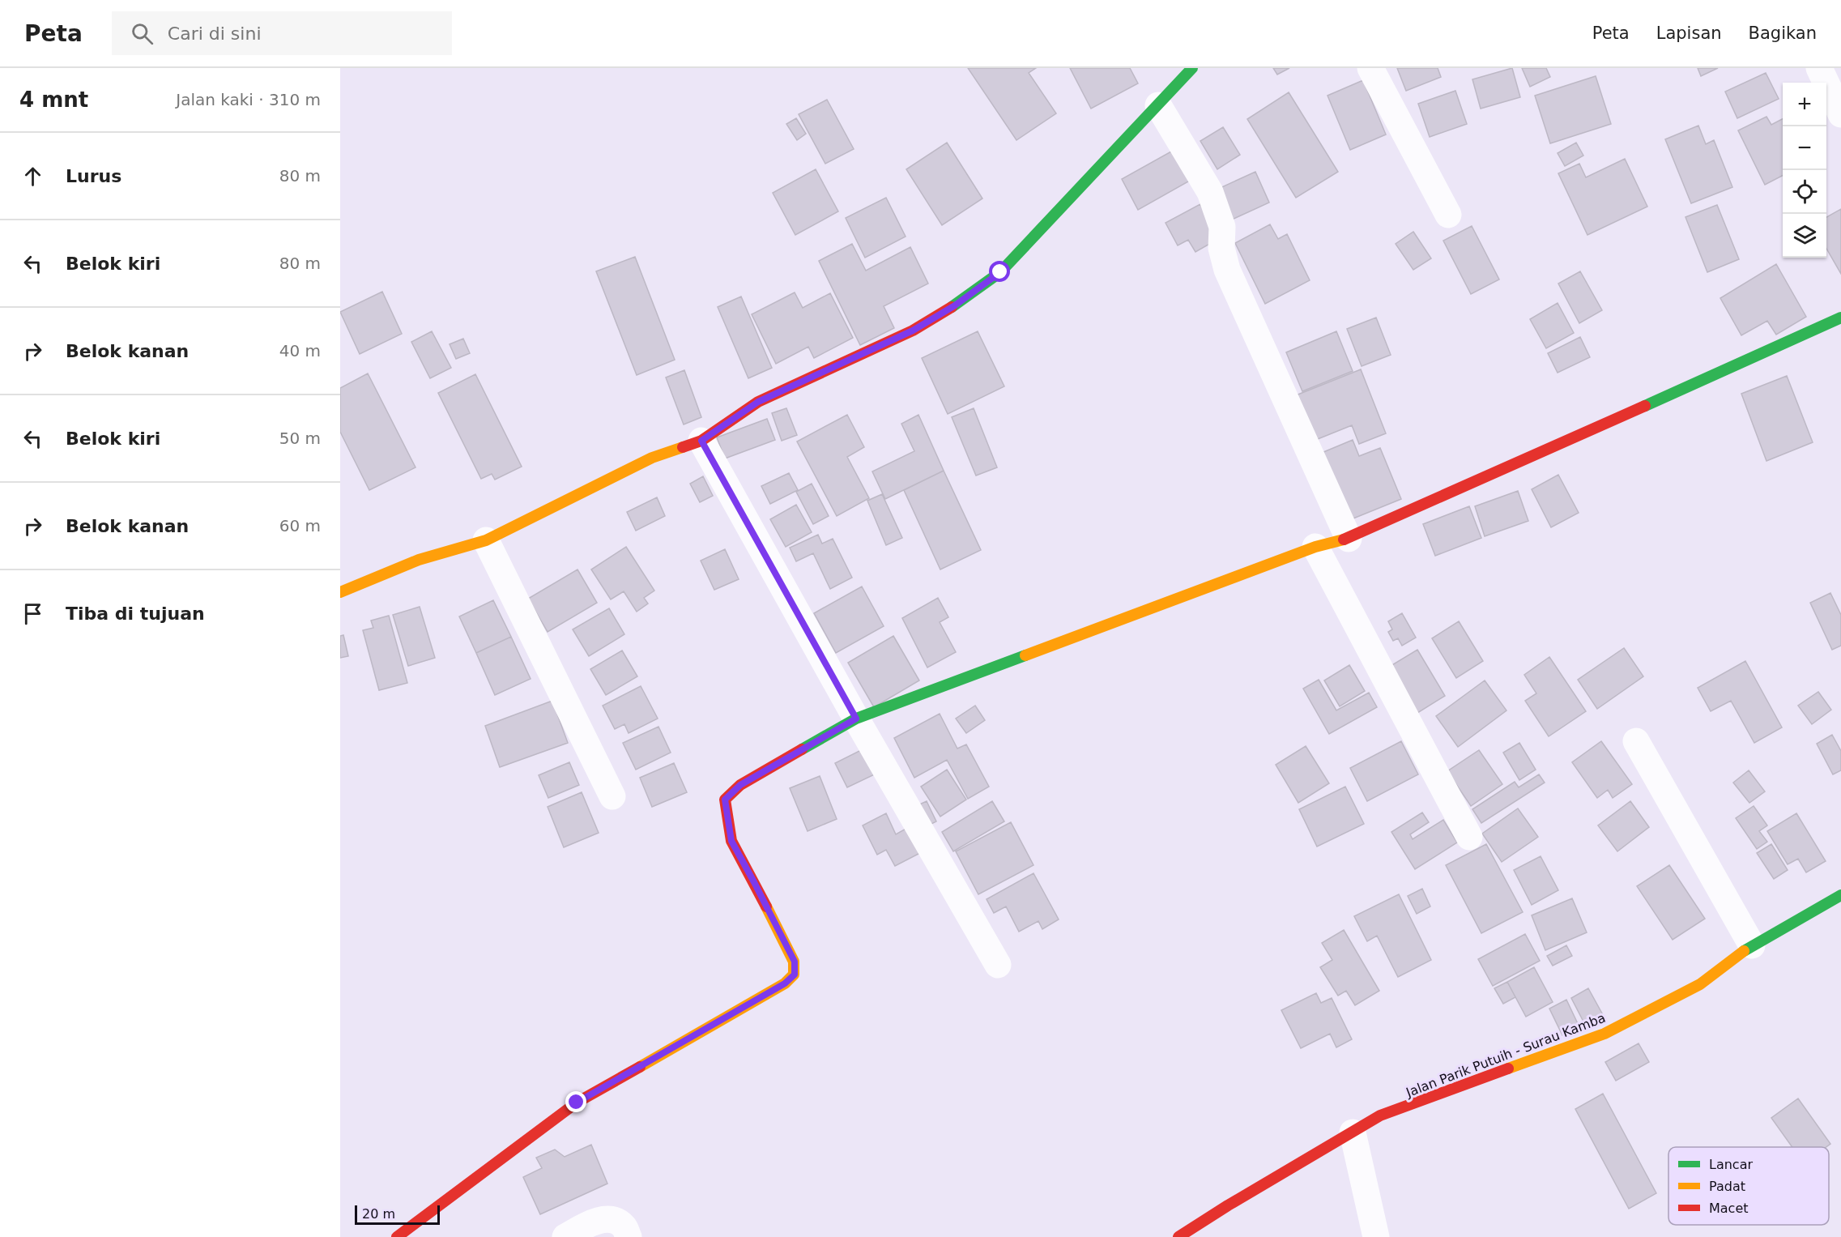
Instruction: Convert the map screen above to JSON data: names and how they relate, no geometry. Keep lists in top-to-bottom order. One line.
{"streets":{"street":["Jalan Parik Putuih - Surau Kamba"]},"legend":["Lancar","Padat","Macet"],"scale_bar":"20 m","page":{"header":"Peta","search":"Cari di sini","nav":["Peta","Lapisan","Bagikan"],"heading":["4 mnt","Jalan kaki · 310 m"],"map_buttons":["+","−"],"list":[["Lurus","80 m"],["Belok kiri","80 m"],["Belok kanan","40 m"],["Belok kiri","50 m"],["Belok kanan","60 m"],"Tiba di tujuan"],"scale":"20 m"}}
